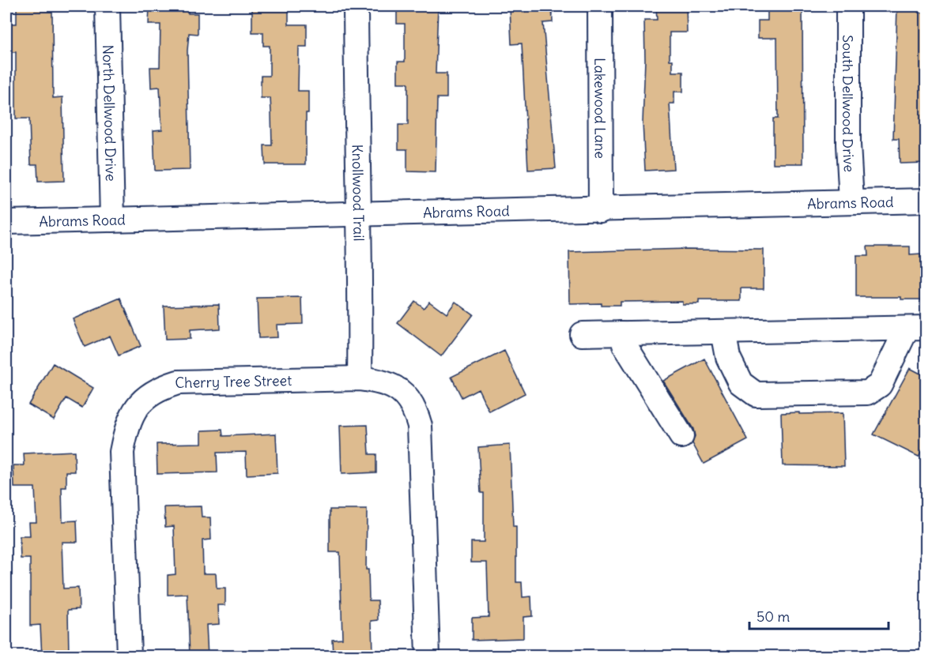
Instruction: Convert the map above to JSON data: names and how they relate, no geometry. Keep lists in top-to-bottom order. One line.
{"streets":{"street":["South Dellwood Drive","Lakewood Lane","North Dellwood Drive","Knollwood Trail","Abrams Road","Cherry Tree Street"]},"crossings":[["South Dellwood Drive","Abrams Road"],["Lakewood Lane","Abrams Road"],["North Dellwood Drive","Abrams Road"],["Knollwood Trail","Abrams Road"],["Knollwood Trail","Cherry Tree Street"]],"scale_bar":"50 m"}
